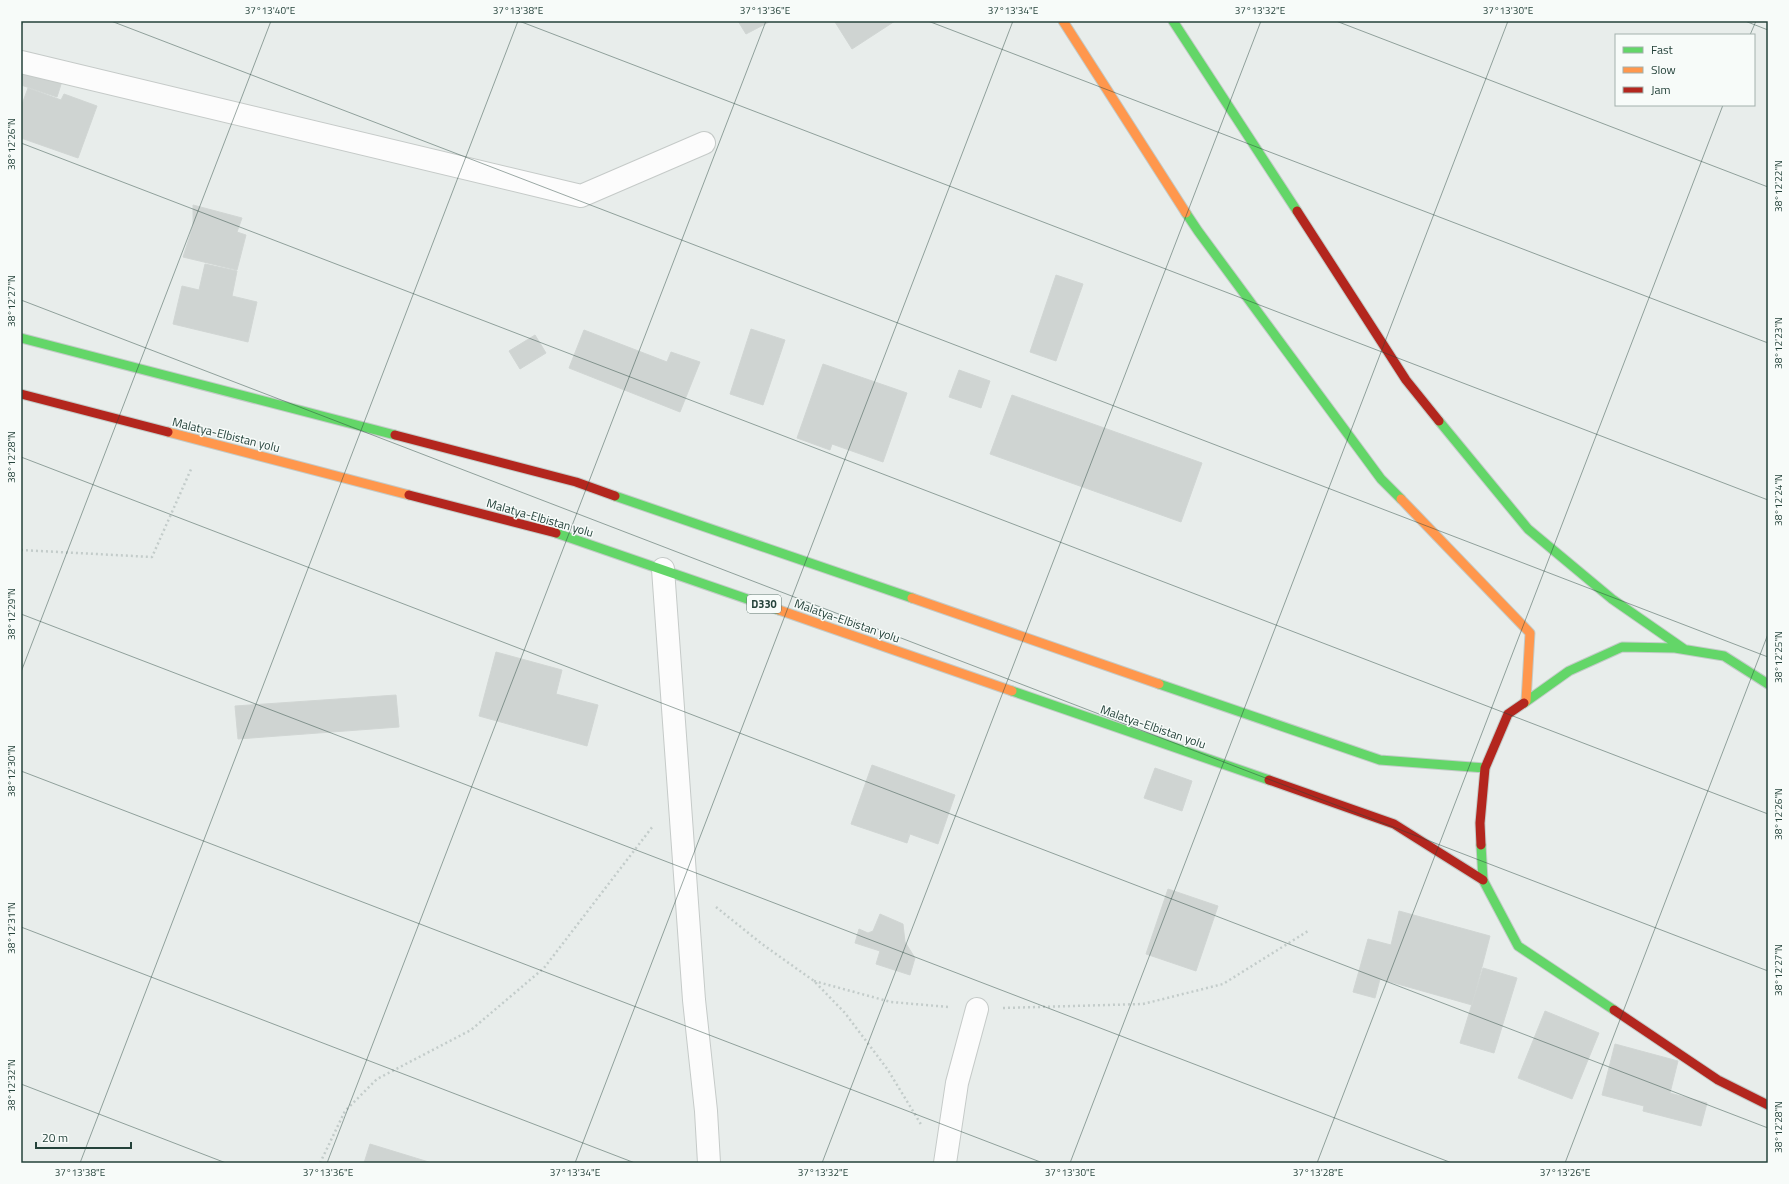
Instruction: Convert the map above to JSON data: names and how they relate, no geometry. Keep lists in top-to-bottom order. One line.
{"streets":{"main road":["Malatya-Elbistan yolu","D330"]},"legend":["Fast","Slow","Jam"],"scale_bar":"20 m","coordinates":["37°13'40\"E","37°13'38\"E","37°13'36\"E","37°13'34\"E","37°13'32\"E","37°13'30\"E","38°12'26\"N","38°12'22\"N","38°12'27\"N","38°12'23\"N","38°12'28\"N","38°12'24\"N","38°12'29\"N","38°12'25\"N","38°12'30\"N","38°12'31\"N","38°12'32\"N","37°13'28\"E","37°13'26\"E"]}
